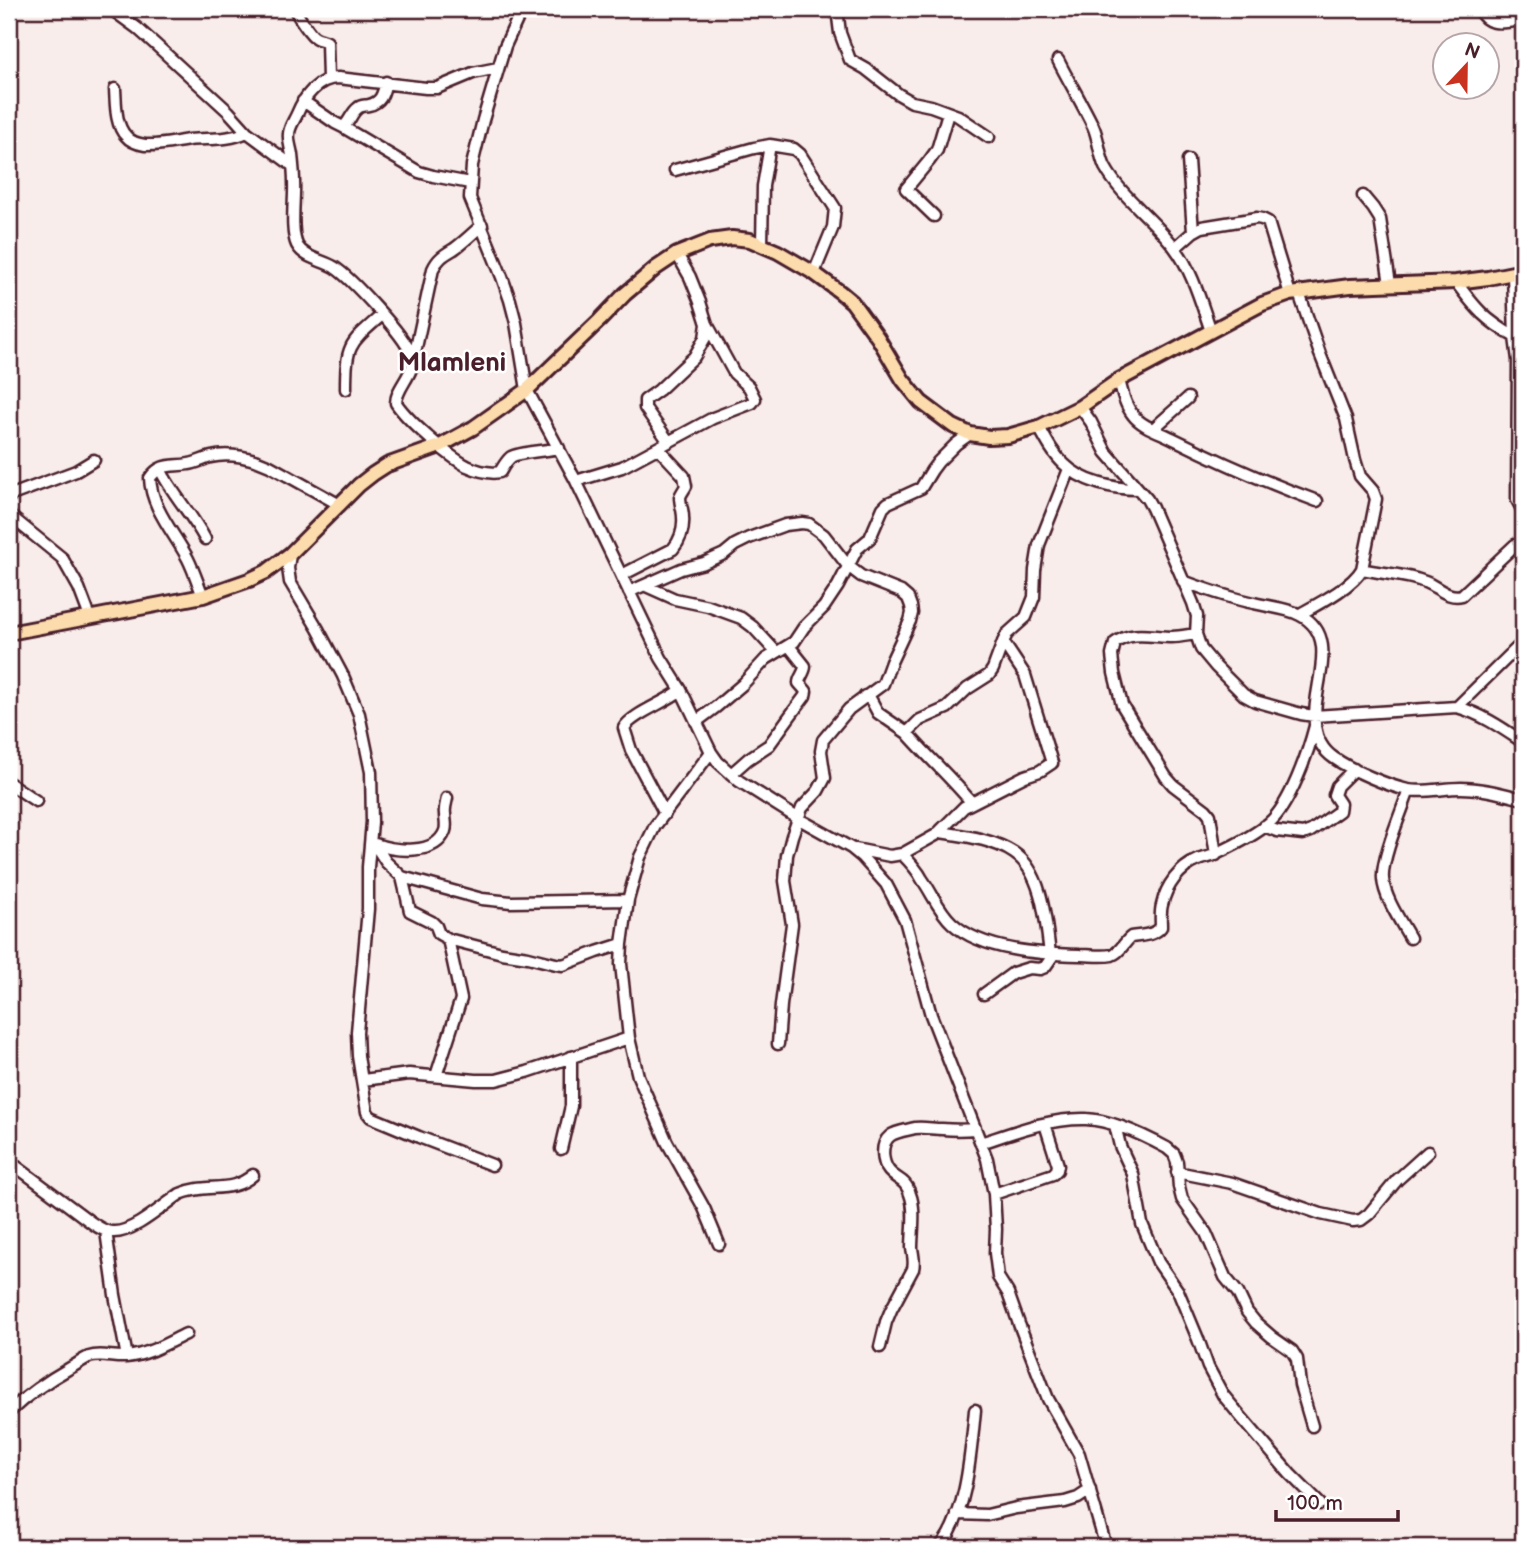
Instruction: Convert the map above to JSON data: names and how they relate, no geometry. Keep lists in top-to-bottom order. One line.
{"districts":["Mlamleni"],"scale_bar":"100 m","north":"top"}
